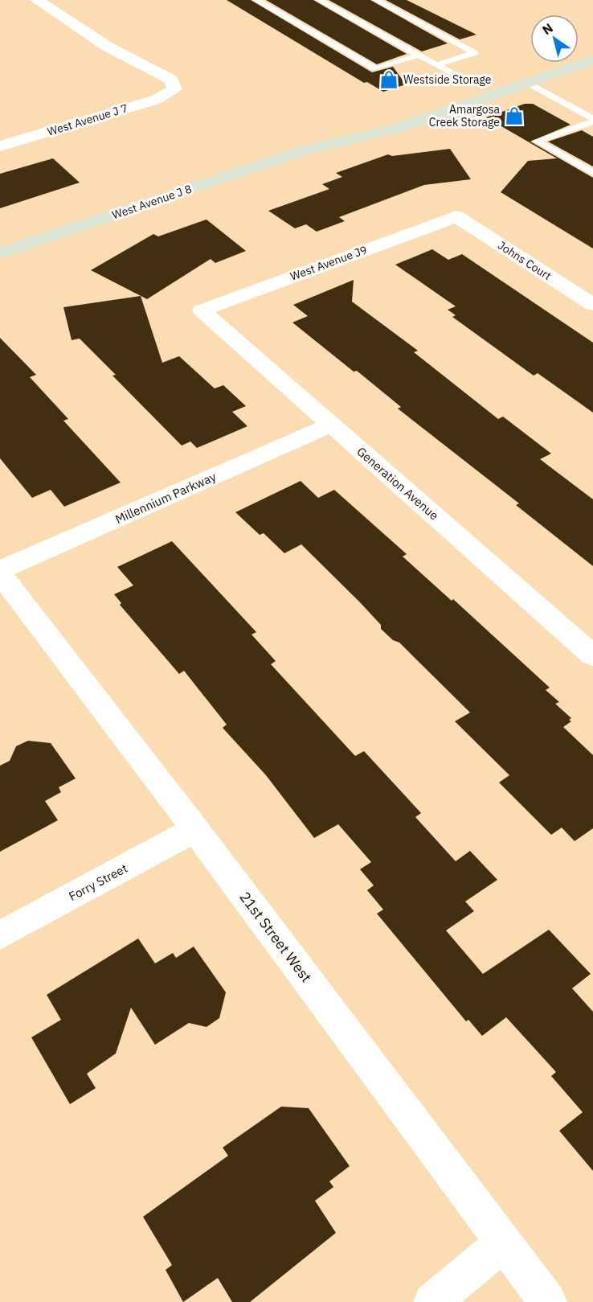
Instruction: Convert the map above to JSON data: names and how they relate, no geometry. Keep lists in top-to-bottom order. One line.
{"streets":{"street":["West Avenue J 7","West Avenue J 8","Johns Court","West Avenue J9","Generation Avenue","Millennium Parkway","Forry Street","21st Street West"]},"crossings":[["Johns Court","West Avenue J9"],["West Avenue J9","Generation Avenue"],["Generation Avenue","Millennium Parkway"],["Millennium Parkway","21st Street West"],["Forry Street","21st Street West"]],"places":{"shop":["Westside Storage","Amargosa Creek Storage"]},"north":"top left"}
